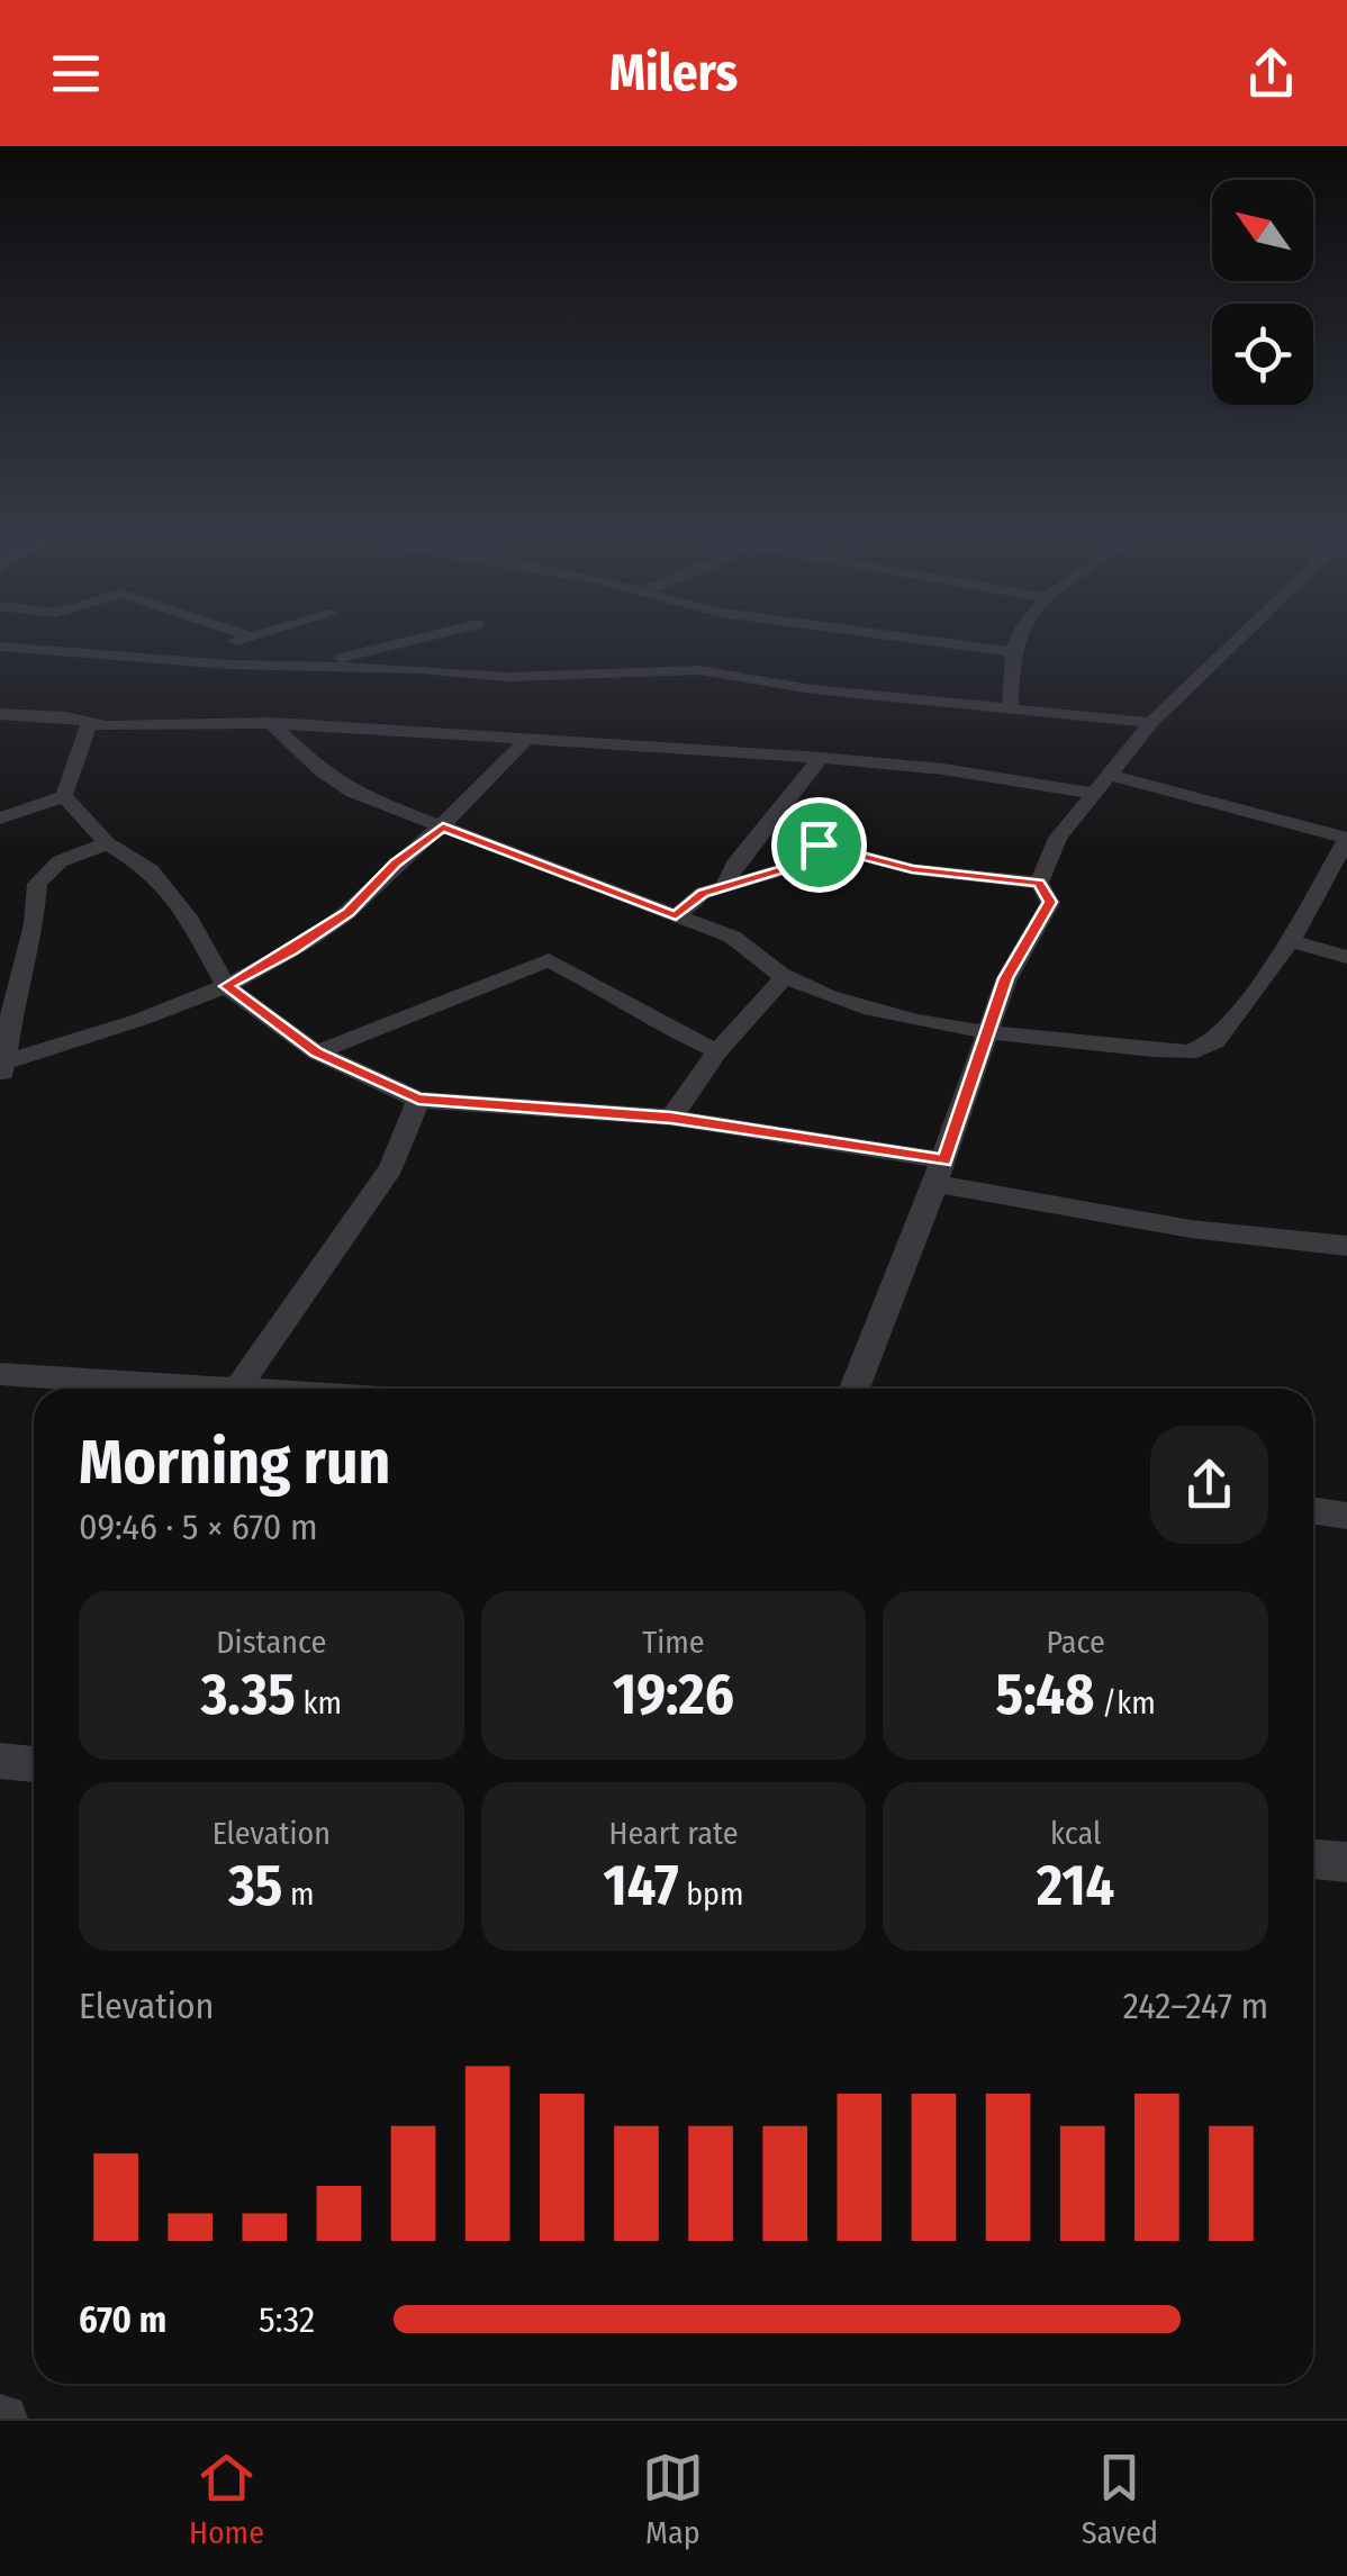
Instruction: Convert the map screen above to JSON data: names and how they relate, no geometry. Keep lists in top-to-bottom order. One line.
{"north":"top left","page":{"header":"Milers","heading":["Morning run","09:46 · 5 × 670 m"],"stats":[["Distance","3.35 km"],["Time","19:26"],["Pace","5:48 /km"],["Elevation","35 m"],["Heart rate","147 bpm"],["kcal","214"]],"chart":["Elevation","242–247 m"],"list":[{"name":"670 m","note":"5:32"}],"tabs":["Home","Map","Saved"]}}
